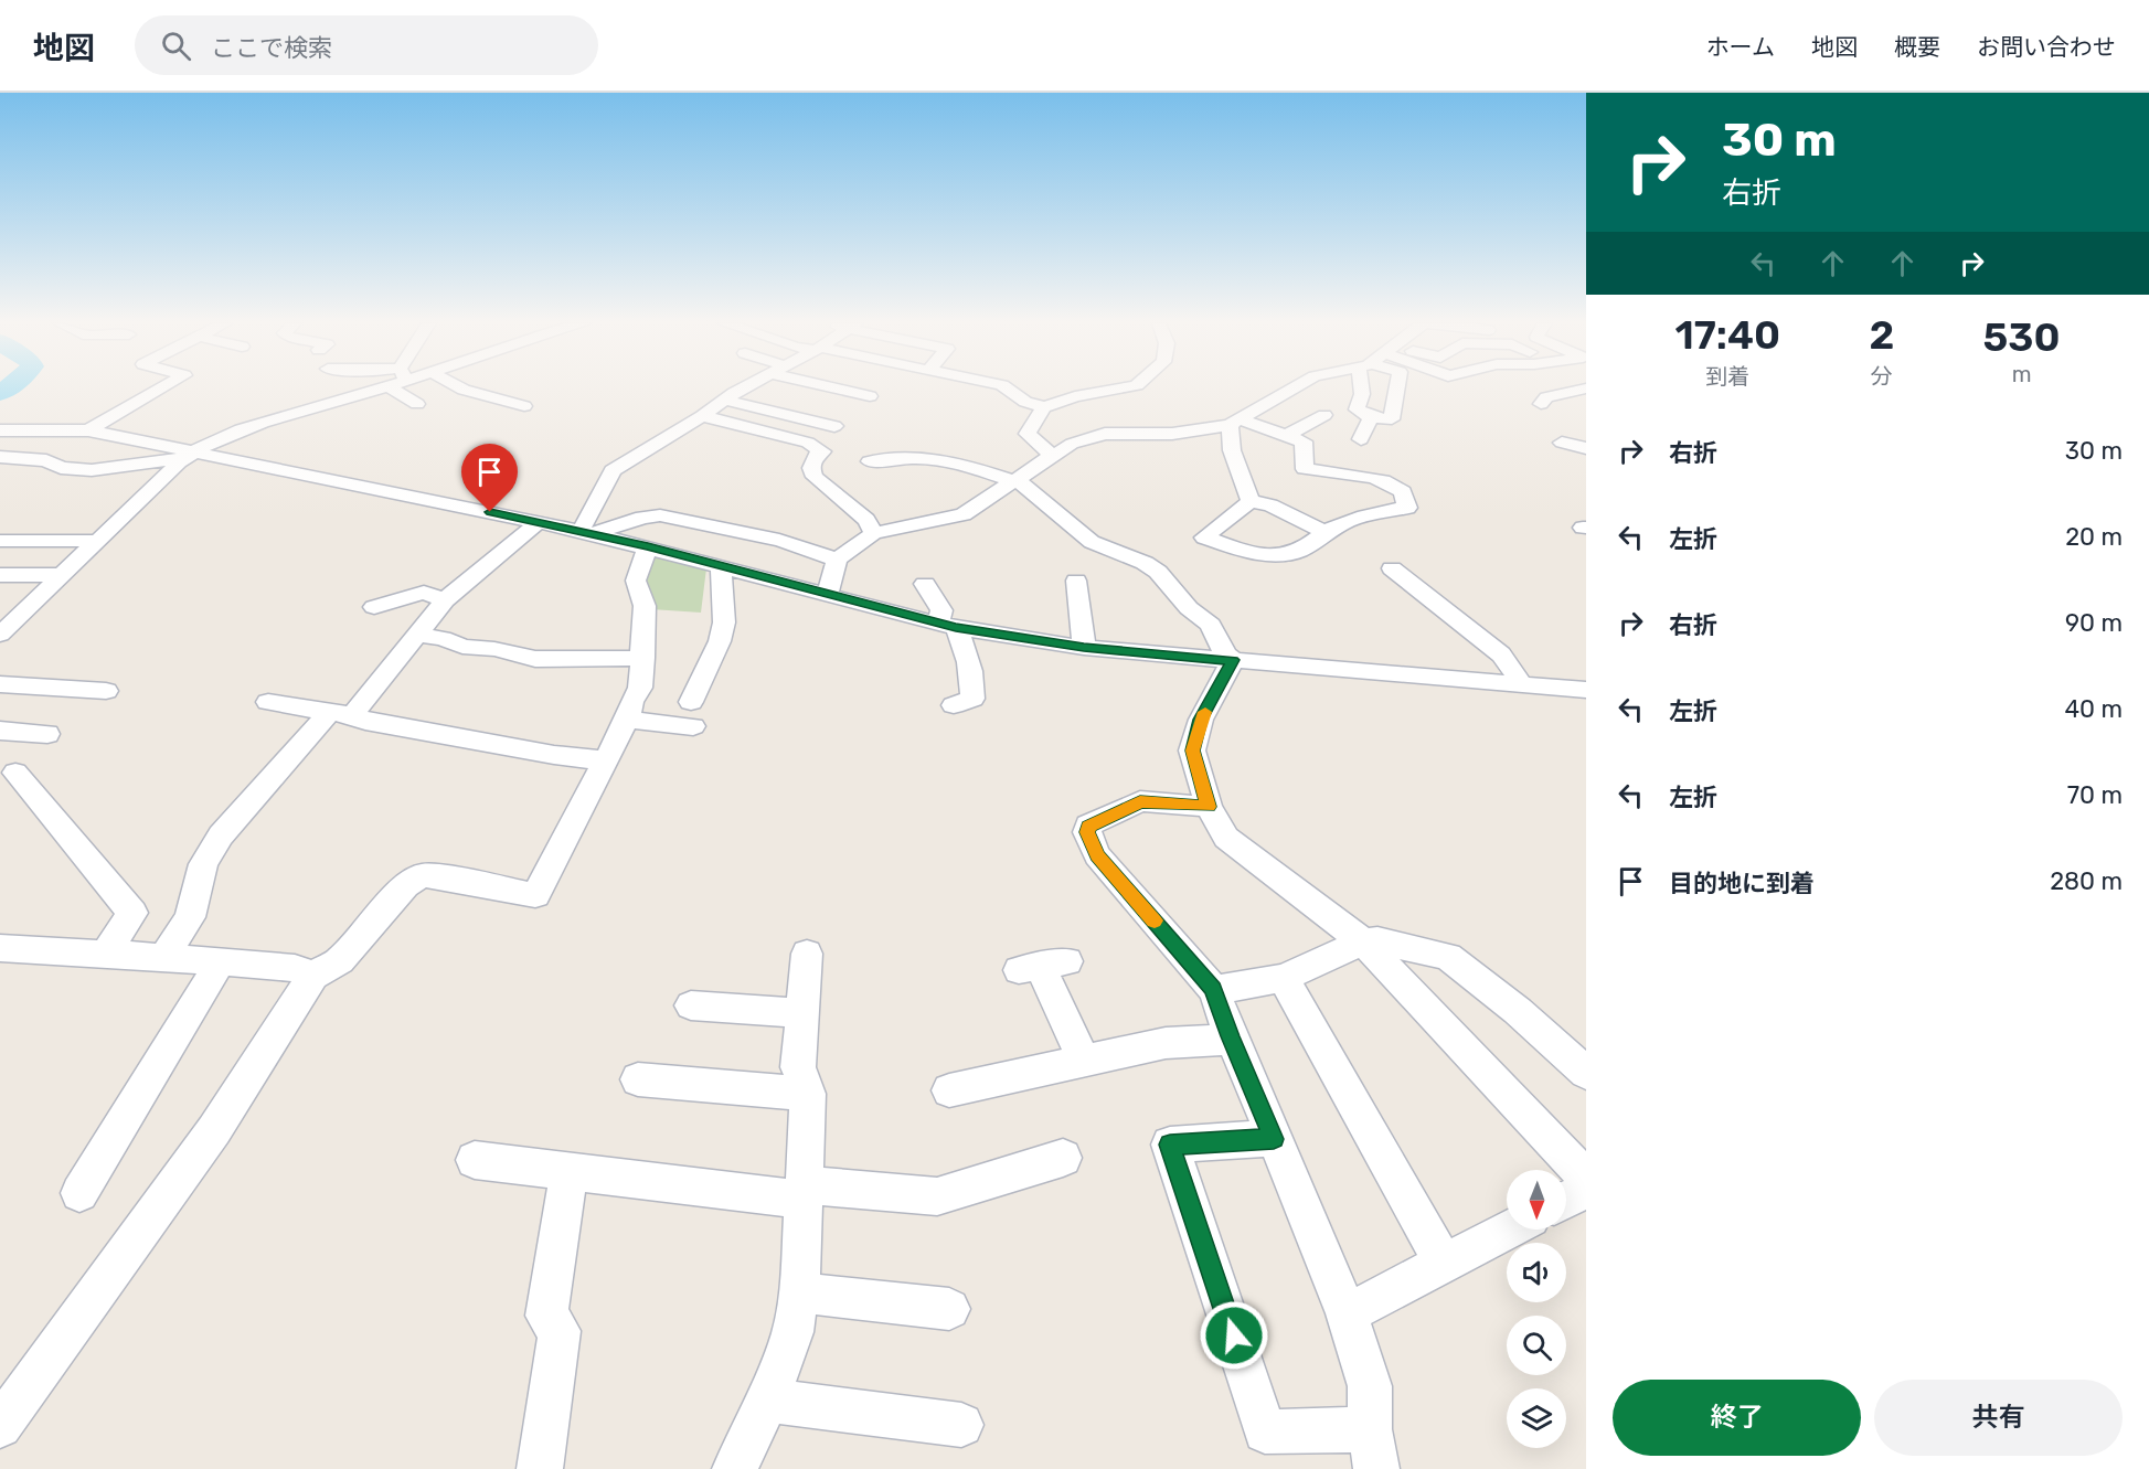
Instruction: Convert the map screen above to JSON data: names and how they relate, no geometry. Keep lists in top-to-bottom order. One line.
{"north":"bottom","page":{"header":"地図","search":"ここで検索","nav":["ホーム","地図","概要","お問い合わせ"],"turn":["30 m","右折"],"eta":["17:40","到着","2","分","530","m"],"list":[{"name":"右折","value":"30 m"},{"name":"左折","value":"20 m"},{"name":"右折","value":"90 m"},{"name":"左折","value":"40 m"},{"name":"左折","value":"70 m"},{"name":"目的地に到着","value":"280 m"}],"buttons":["終了","共有"]}}
